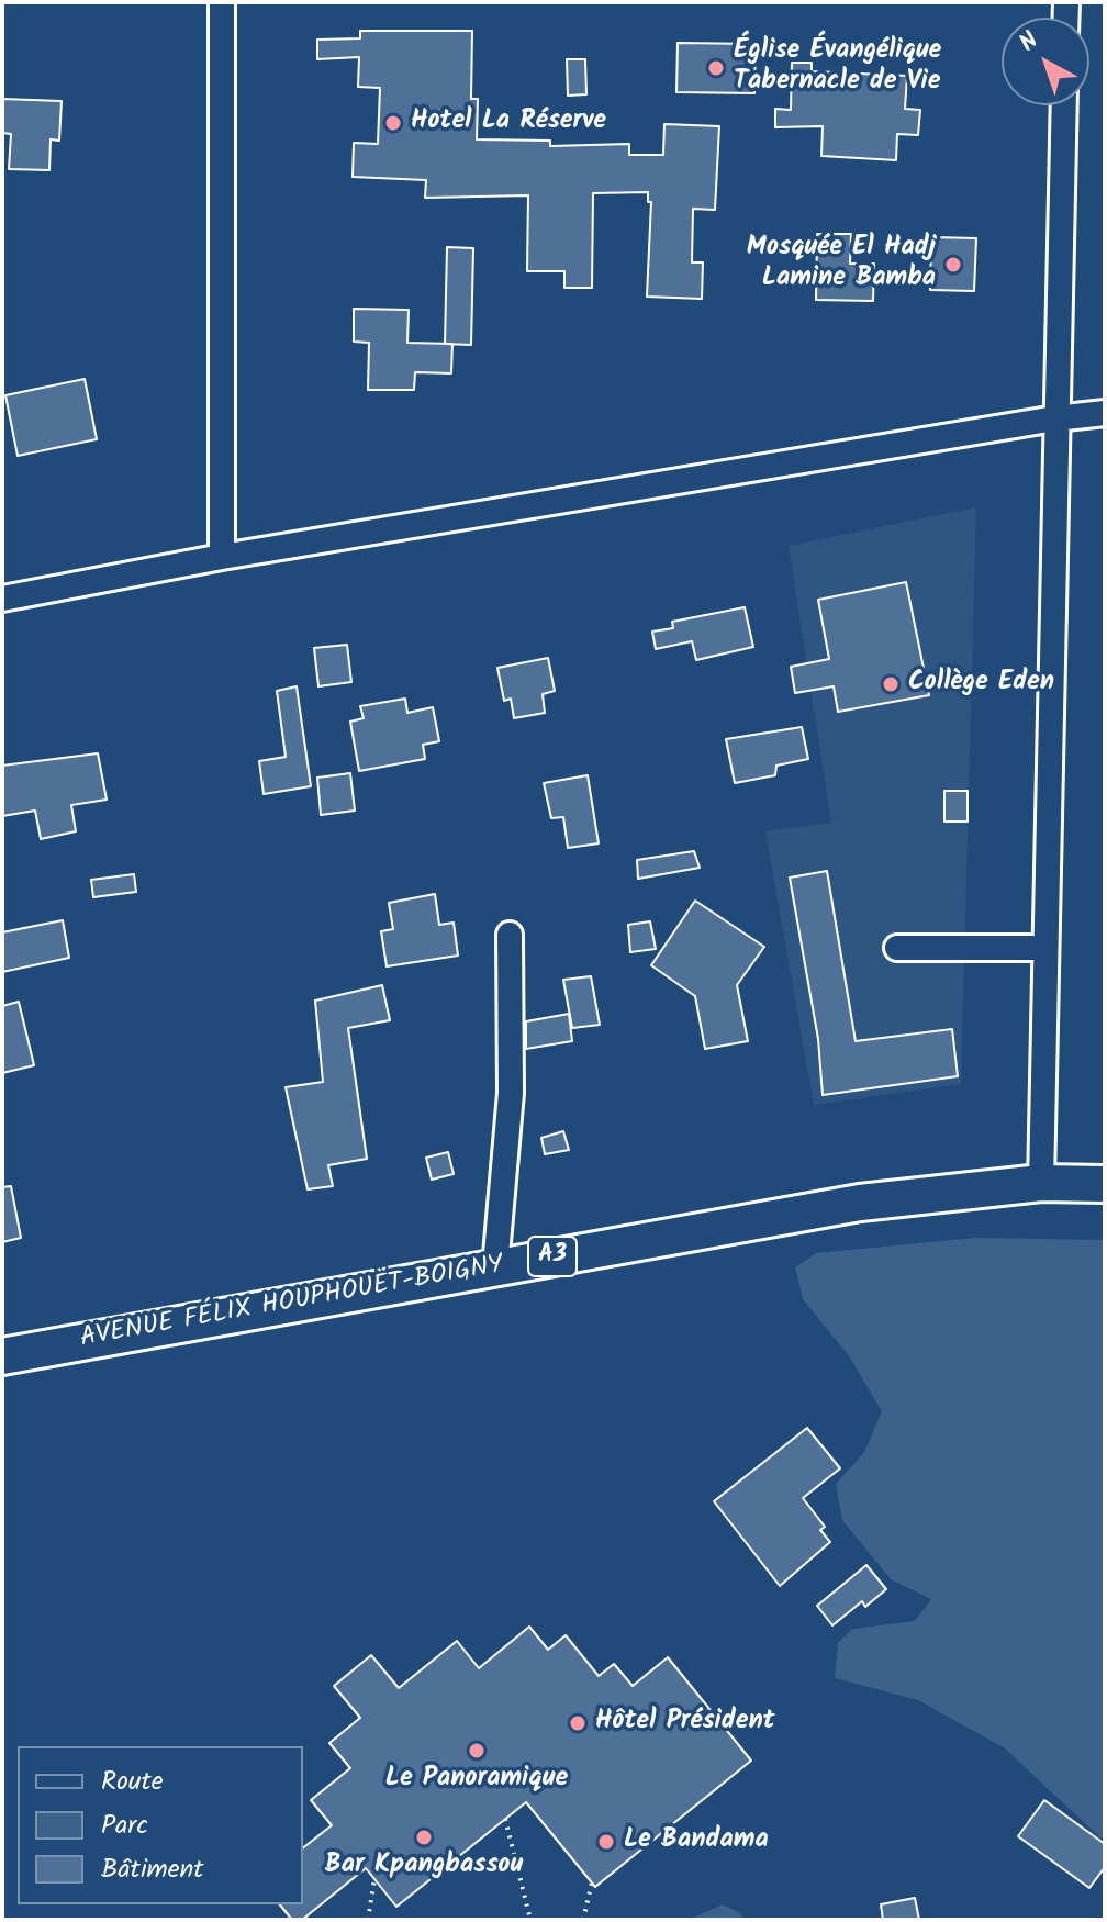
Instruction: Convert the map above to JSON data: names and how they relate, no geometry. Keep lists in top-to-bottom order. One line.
{"streets":{"highway":["A3","AVENUE FÉLIX HOUPHOUËT-BOIGNY"]},"places":["Église Évangélique Tabernacle de Vie","Hotel La Réserve","Mosquée El Hadj Lamine Bamba","Collège Eden","Hôtel Président","Le Panoramique","Bar Kpangbassou","Le Bandama"],"legend":["Route","Parc","Bâtiment"],"north":"top left"}
